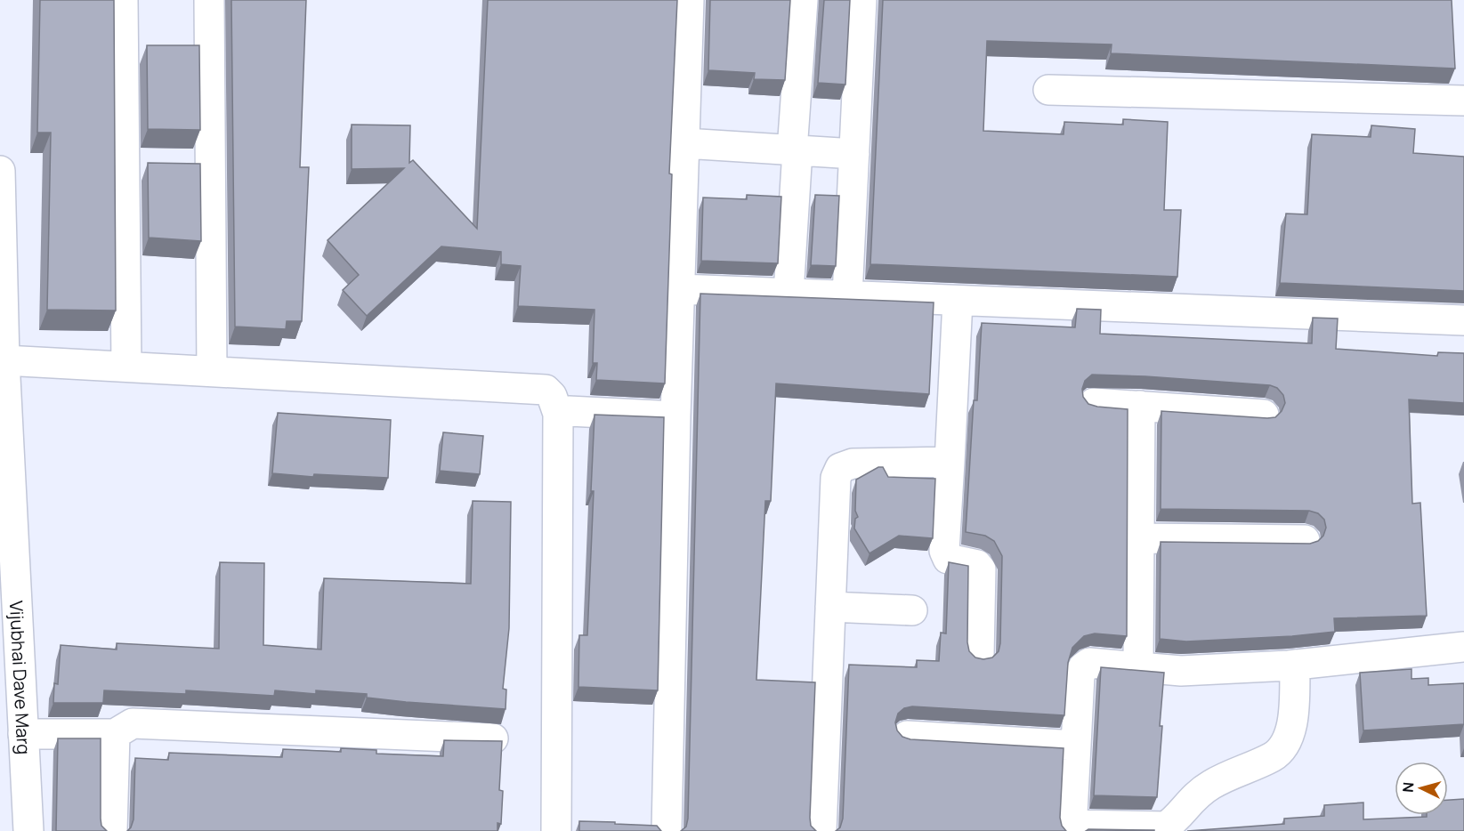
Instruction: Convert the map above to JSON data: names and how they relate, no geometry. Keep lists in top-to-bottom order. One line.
{"streets":{"street":["Vijubhai Dave Marg"]},"north":"left"}
